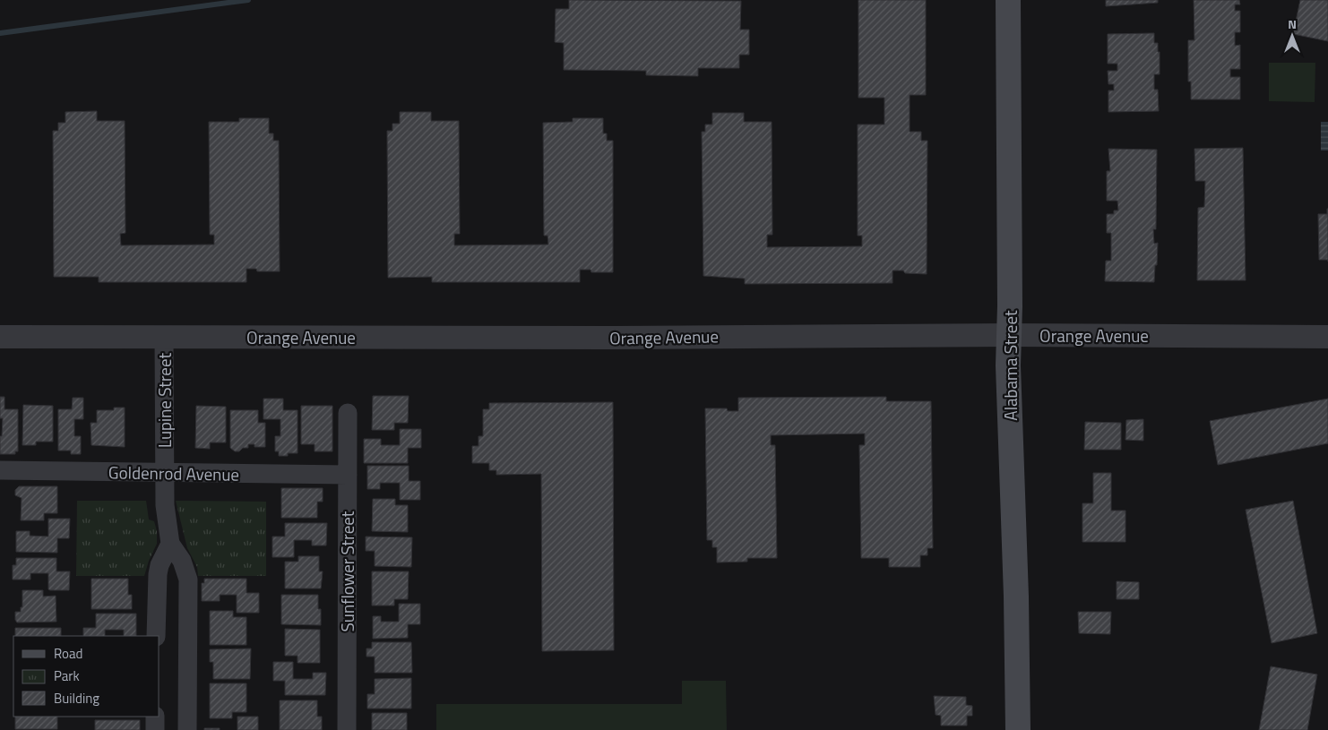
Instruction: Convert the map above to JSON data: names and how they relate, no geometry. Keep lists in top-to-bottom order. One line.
{"streets":{"main road":["Alabama Street"],"street":["Orange Avenue","Lupine Street","Goldenrod Avenue","Sunflower Street"]},"crossings":[["Orange Avenue","Alabama Street"],["Orange Avenue","Lupine Street"],["Lupine Street","Goldenrod Avenue"],["Goldenrod Avenue","Sunflower Street"]],"legend":["Road","Park","Building"],"north":"top"}
